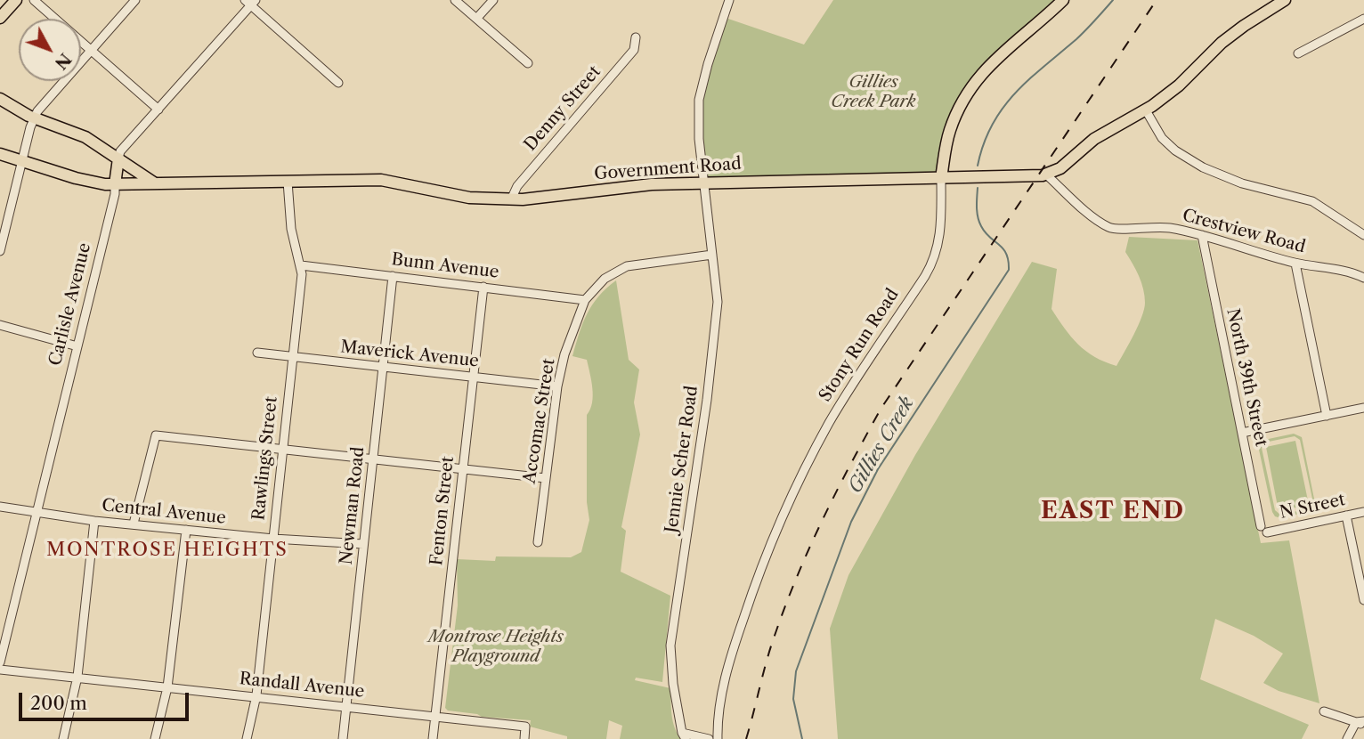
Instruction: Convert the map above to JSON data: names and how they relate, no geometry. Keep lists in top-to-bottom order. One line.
{"streets":{"main road":["Government Road","Carlisle Avenue","Stony Run Road"],"street":["Denny Street","Crestview Road","Bunn Avenue","Maverick Avenue","North 39th Street","Accomac Street","Rawlings Street","Jennie Scher Road","Newman Road","N Street","Fenton Street","Central Avenue","Randall Avenue"]},"crossings":[["Denny Street","Government Road"],["Government Road","Crestview Road"],["Government Road","Carlisle Avenue"],["Government Road","Stony Run Road"],["Government Road","Rawlings Street"],["Government Road","Jennie Scher Road"],["Crestview Road","North 39th Street"],["Bunn Avenue","Accomac Street"],["Bunn Avenue","Rawlings Street"],["Bunn Avenue","Newman Road"],["Bunn Avenue","Fenton Street"],["Carlisle Avenue","Central Avenue"],["Maverick Avenue","Accomac Street"],["Maverick Avenue","Rawlings Street"],["Maverick Avenue","Newman Road"],["Maverick Avenue","Fenton Street"],["North 39th Street","N Street"],["Accomac Street","Jennie Scher Road"],["Rawlings Street","Central Avenue"],["Rawlings Street","Randall Avenue"],["Newman Road","Central Avenue"],["Newman Road","Randall Avenue"],["Fenton Street","Randall Avenue"]],"districts":["EAST END","MONTROSE HEIGHTS"],"water":["Gillies Creek"],"parks":["Gillies Creek Park","Montrose Heights Playground"],"scale_bar":"200 m","north":"bottom right"}
